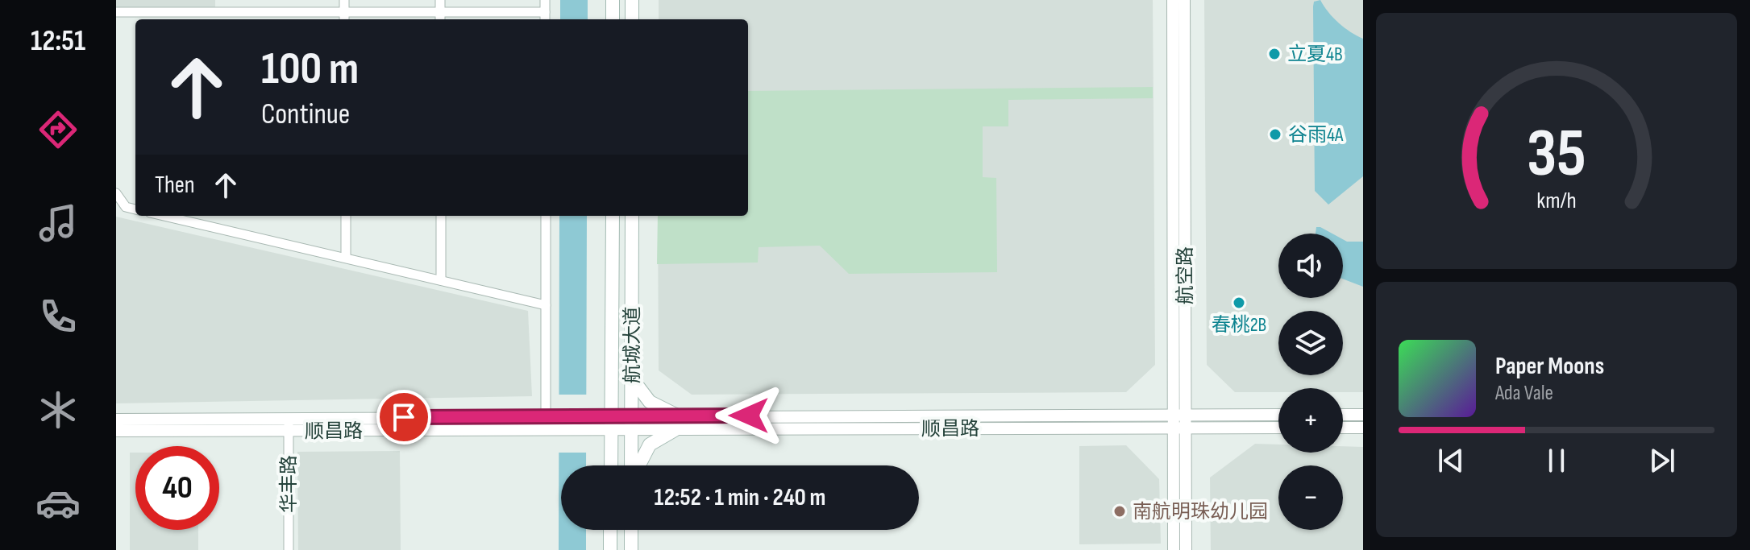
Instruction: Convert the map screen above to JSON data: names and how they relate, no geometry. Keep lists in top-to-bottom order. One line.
{"streets":{"main road":["航城大道"],"street":["航空路","顺昌路","华丰路"]},"crossings":[["航空路","顺昌路"],["航城大道","顺昌路"],["顺昌路","华丰路"]],"places":["立夏4B","谷雨4A","春桃2B","南航明珠幼儿园"],"page":{"tabs":"12:51","turn":["100 m","Continue"],"then":"Then","map_buttons":["+","−"],"song":["Paper Moons","Ada Vale"],"limit":"40","trip":"12:52 · 1 min · 240 m","gauge":["35","km/h"]}}
